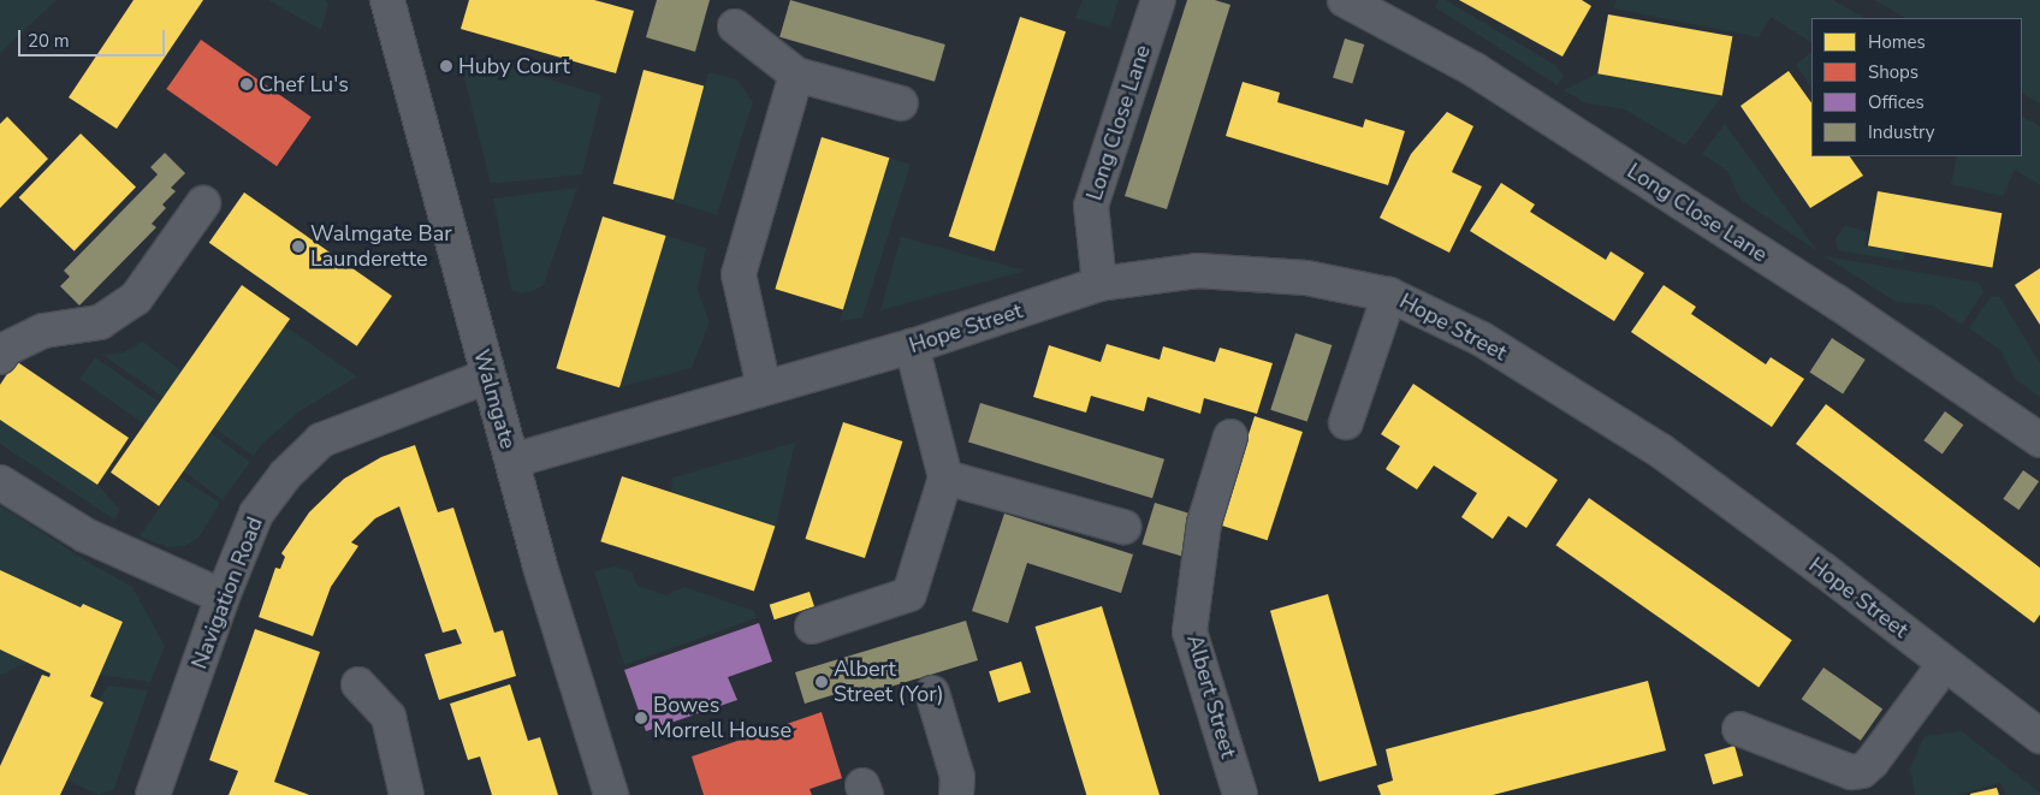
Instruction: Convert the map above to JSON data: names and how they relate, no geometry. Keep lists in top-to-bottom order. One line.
{"streets":{"street":["Long Close Lane","Hope Street","Walmgate","Navigation Road","Albert Street"]},"crossings":[["Long Close Lane","Hope Street"],["Hope Street","Walmgate"],["Walmgate","Navigation Road"]],"places":["Huby Court","Chef Lu's","Walmgate Bar Launderette","Albert Street (Yor)","Bowes Morrell House"],"legend":["Homes","Shops","Offices","Industry"],"scale_bar":"20 m"}
